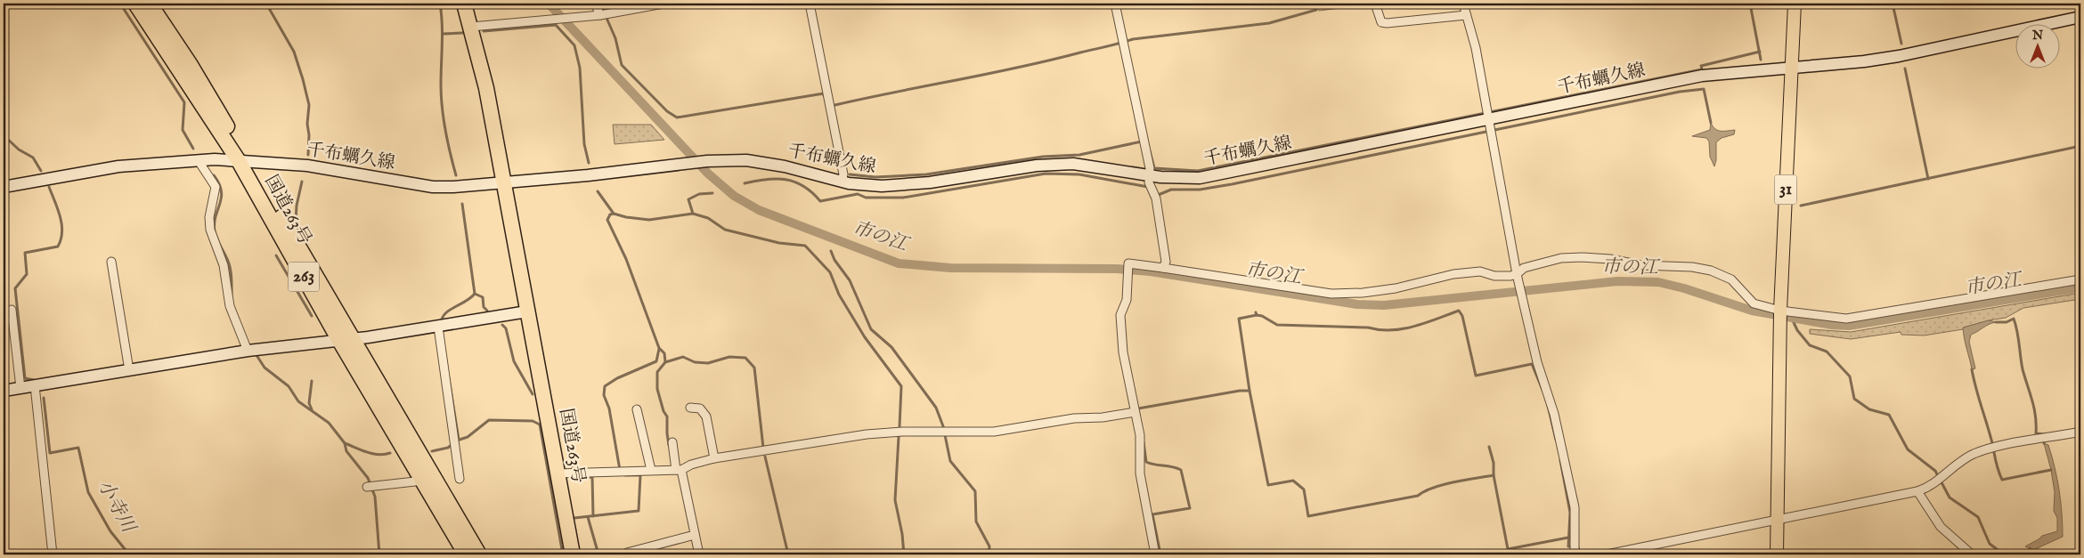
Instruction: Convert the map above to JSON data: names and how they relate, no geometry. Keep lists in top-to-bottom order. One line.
{"streets":{"highway":["国道263号","263"],"main road":["31"],"street":["千布蠣久線"]},"crossings":[["千布蠣久線","31"],["千布蠣久線","国道263号"]],"water":["市の江","小寺川"],"north":"top"}
